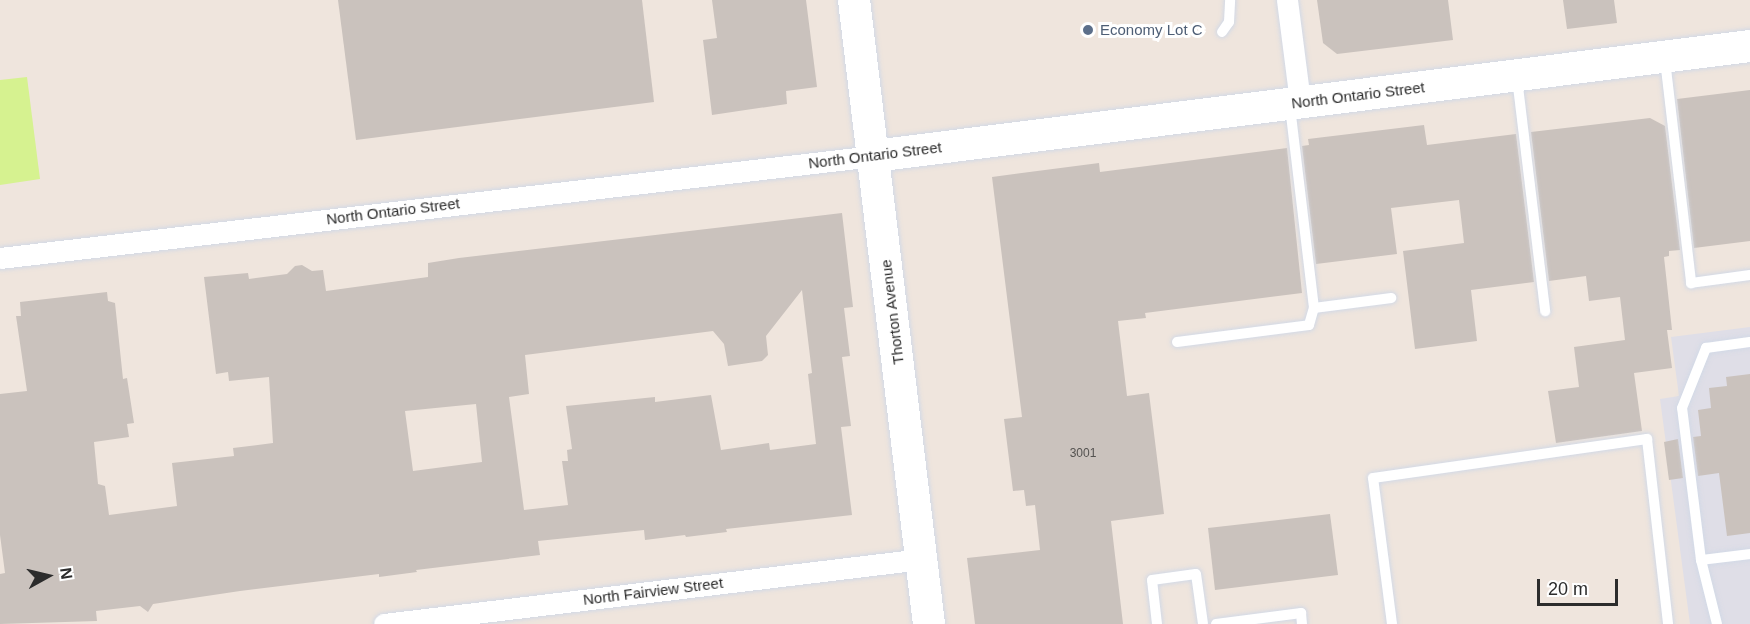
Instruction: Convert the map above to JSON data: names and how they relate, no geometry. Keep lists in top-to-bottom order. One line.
{"streets":{"street":["North Ontario Street","Thorton Avenue","North Fairview Street"]},"crossings":[["North Ontario Street","Thorton Avenue"],["Thorton Avenue","North Fairview Street"]],"places":["Economy Lot C"],"house_numbers":["3001"],"scale_bar":"20 m","north":"right"}
